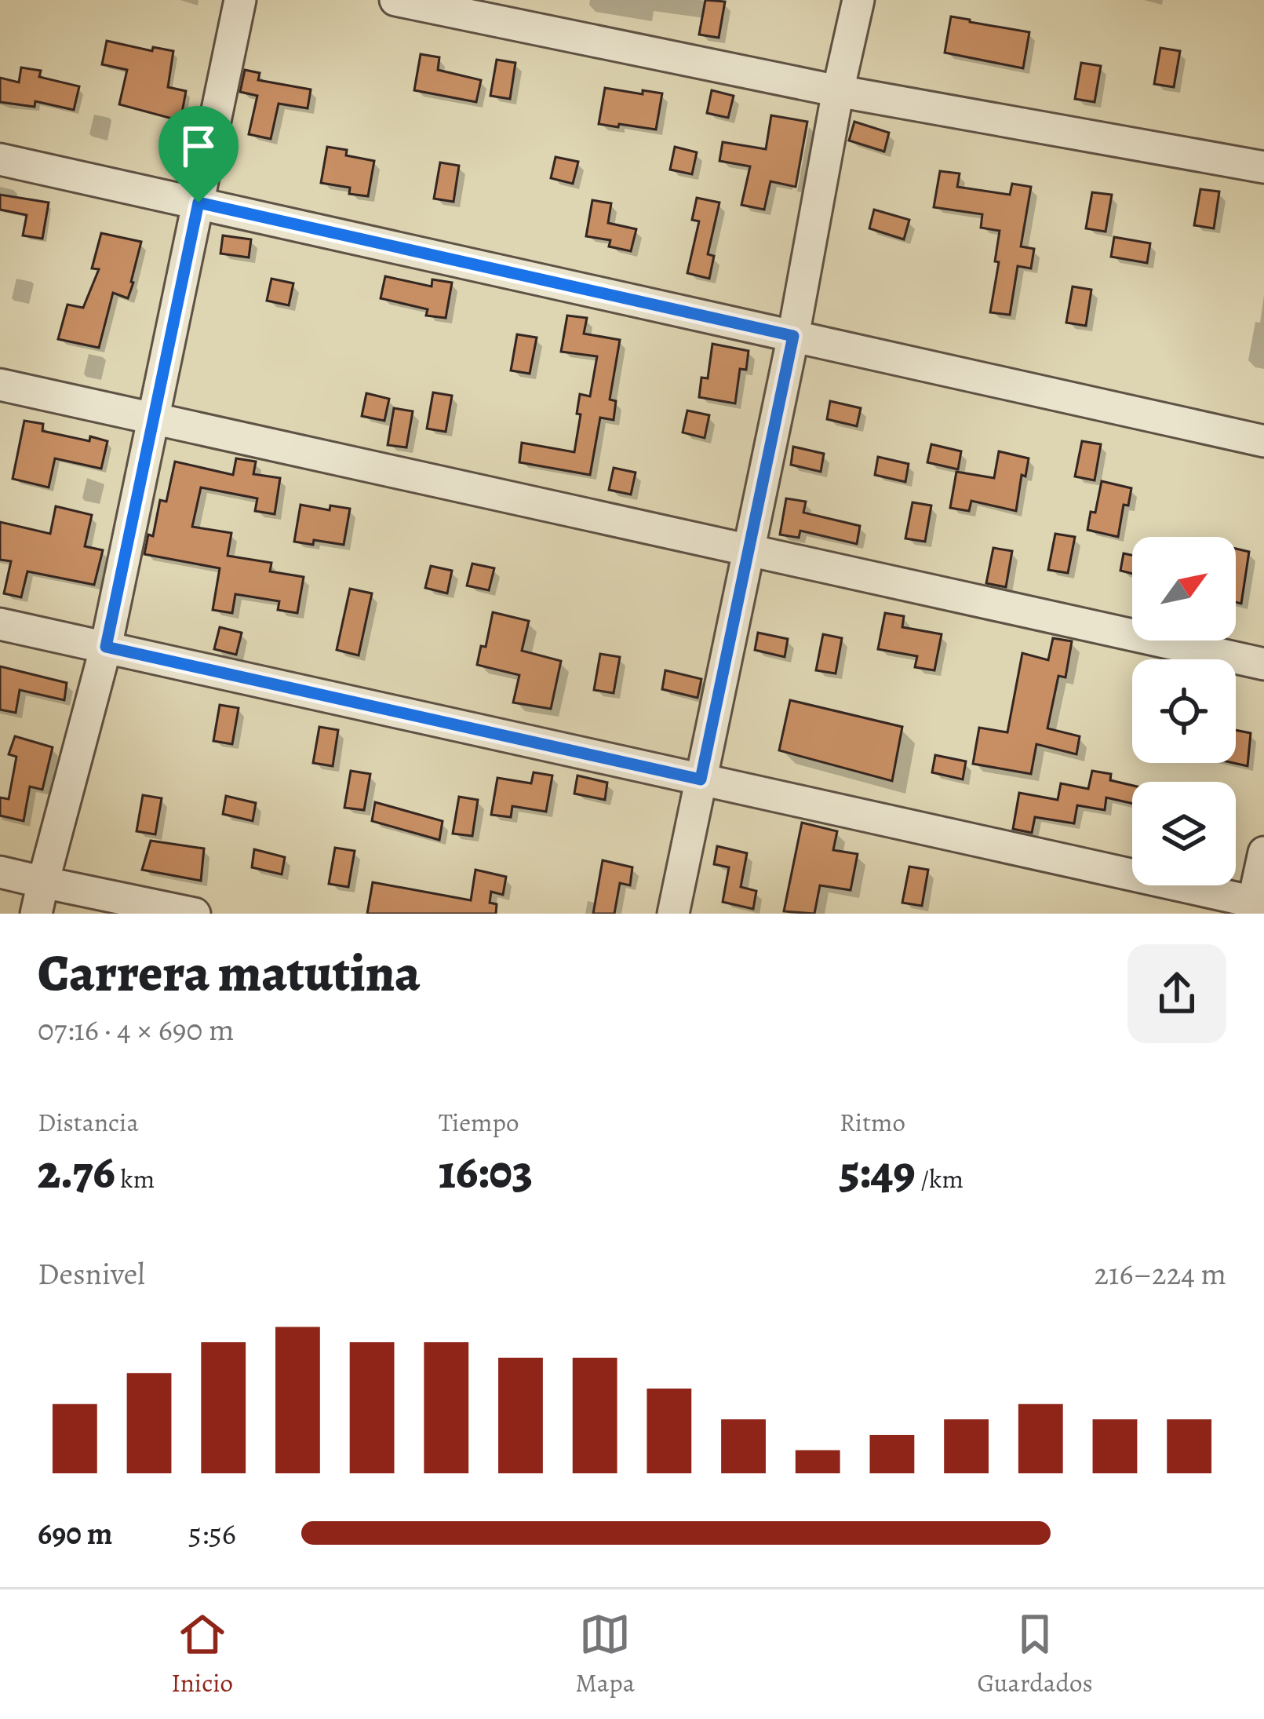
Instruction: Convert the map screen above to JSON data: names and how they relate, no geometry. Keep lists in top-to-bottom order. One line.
{"north":"top right","page":{"heading":["Carrera matutina","07:16 · 4 × 690 m"],"stats":[["Distancia","2.76 km"],["Tiempo","16:03"],["Ritmo","5:49 /km"]],"chart":["Desnivel","216–224 m"],"list":[{"name":"690 m","note":"5:56"}],"tabs":["Inicio","Mapa","Guardados"]}}
